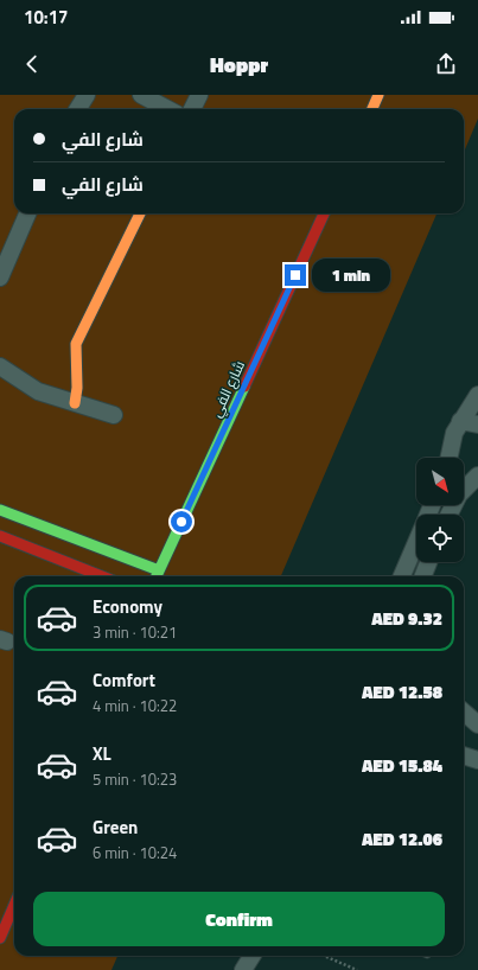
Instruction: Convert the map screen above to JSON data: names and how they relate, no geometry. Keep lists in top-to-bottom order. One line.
{"streets":{"street":["شارع الفي"]},"north":"bottom right","page":{"status":"10:17","header":"Hoppr","banner":["شارع الفي","شارع الفي"],"bubble":"1 min","list":[{"name":"Economy","note":"3 min · 10:21","value":"AED 9.32"},{"name":"Comfort","note":"4 min · 10:22","value":"AED 12.58"},{"name":"XL","note":"5 min · 10:23","value":"AED 15.84"},{"name":"Green","note":"6 min · 10:24","value":"AED 12.06"}],"buttons":"Confirm"}}
